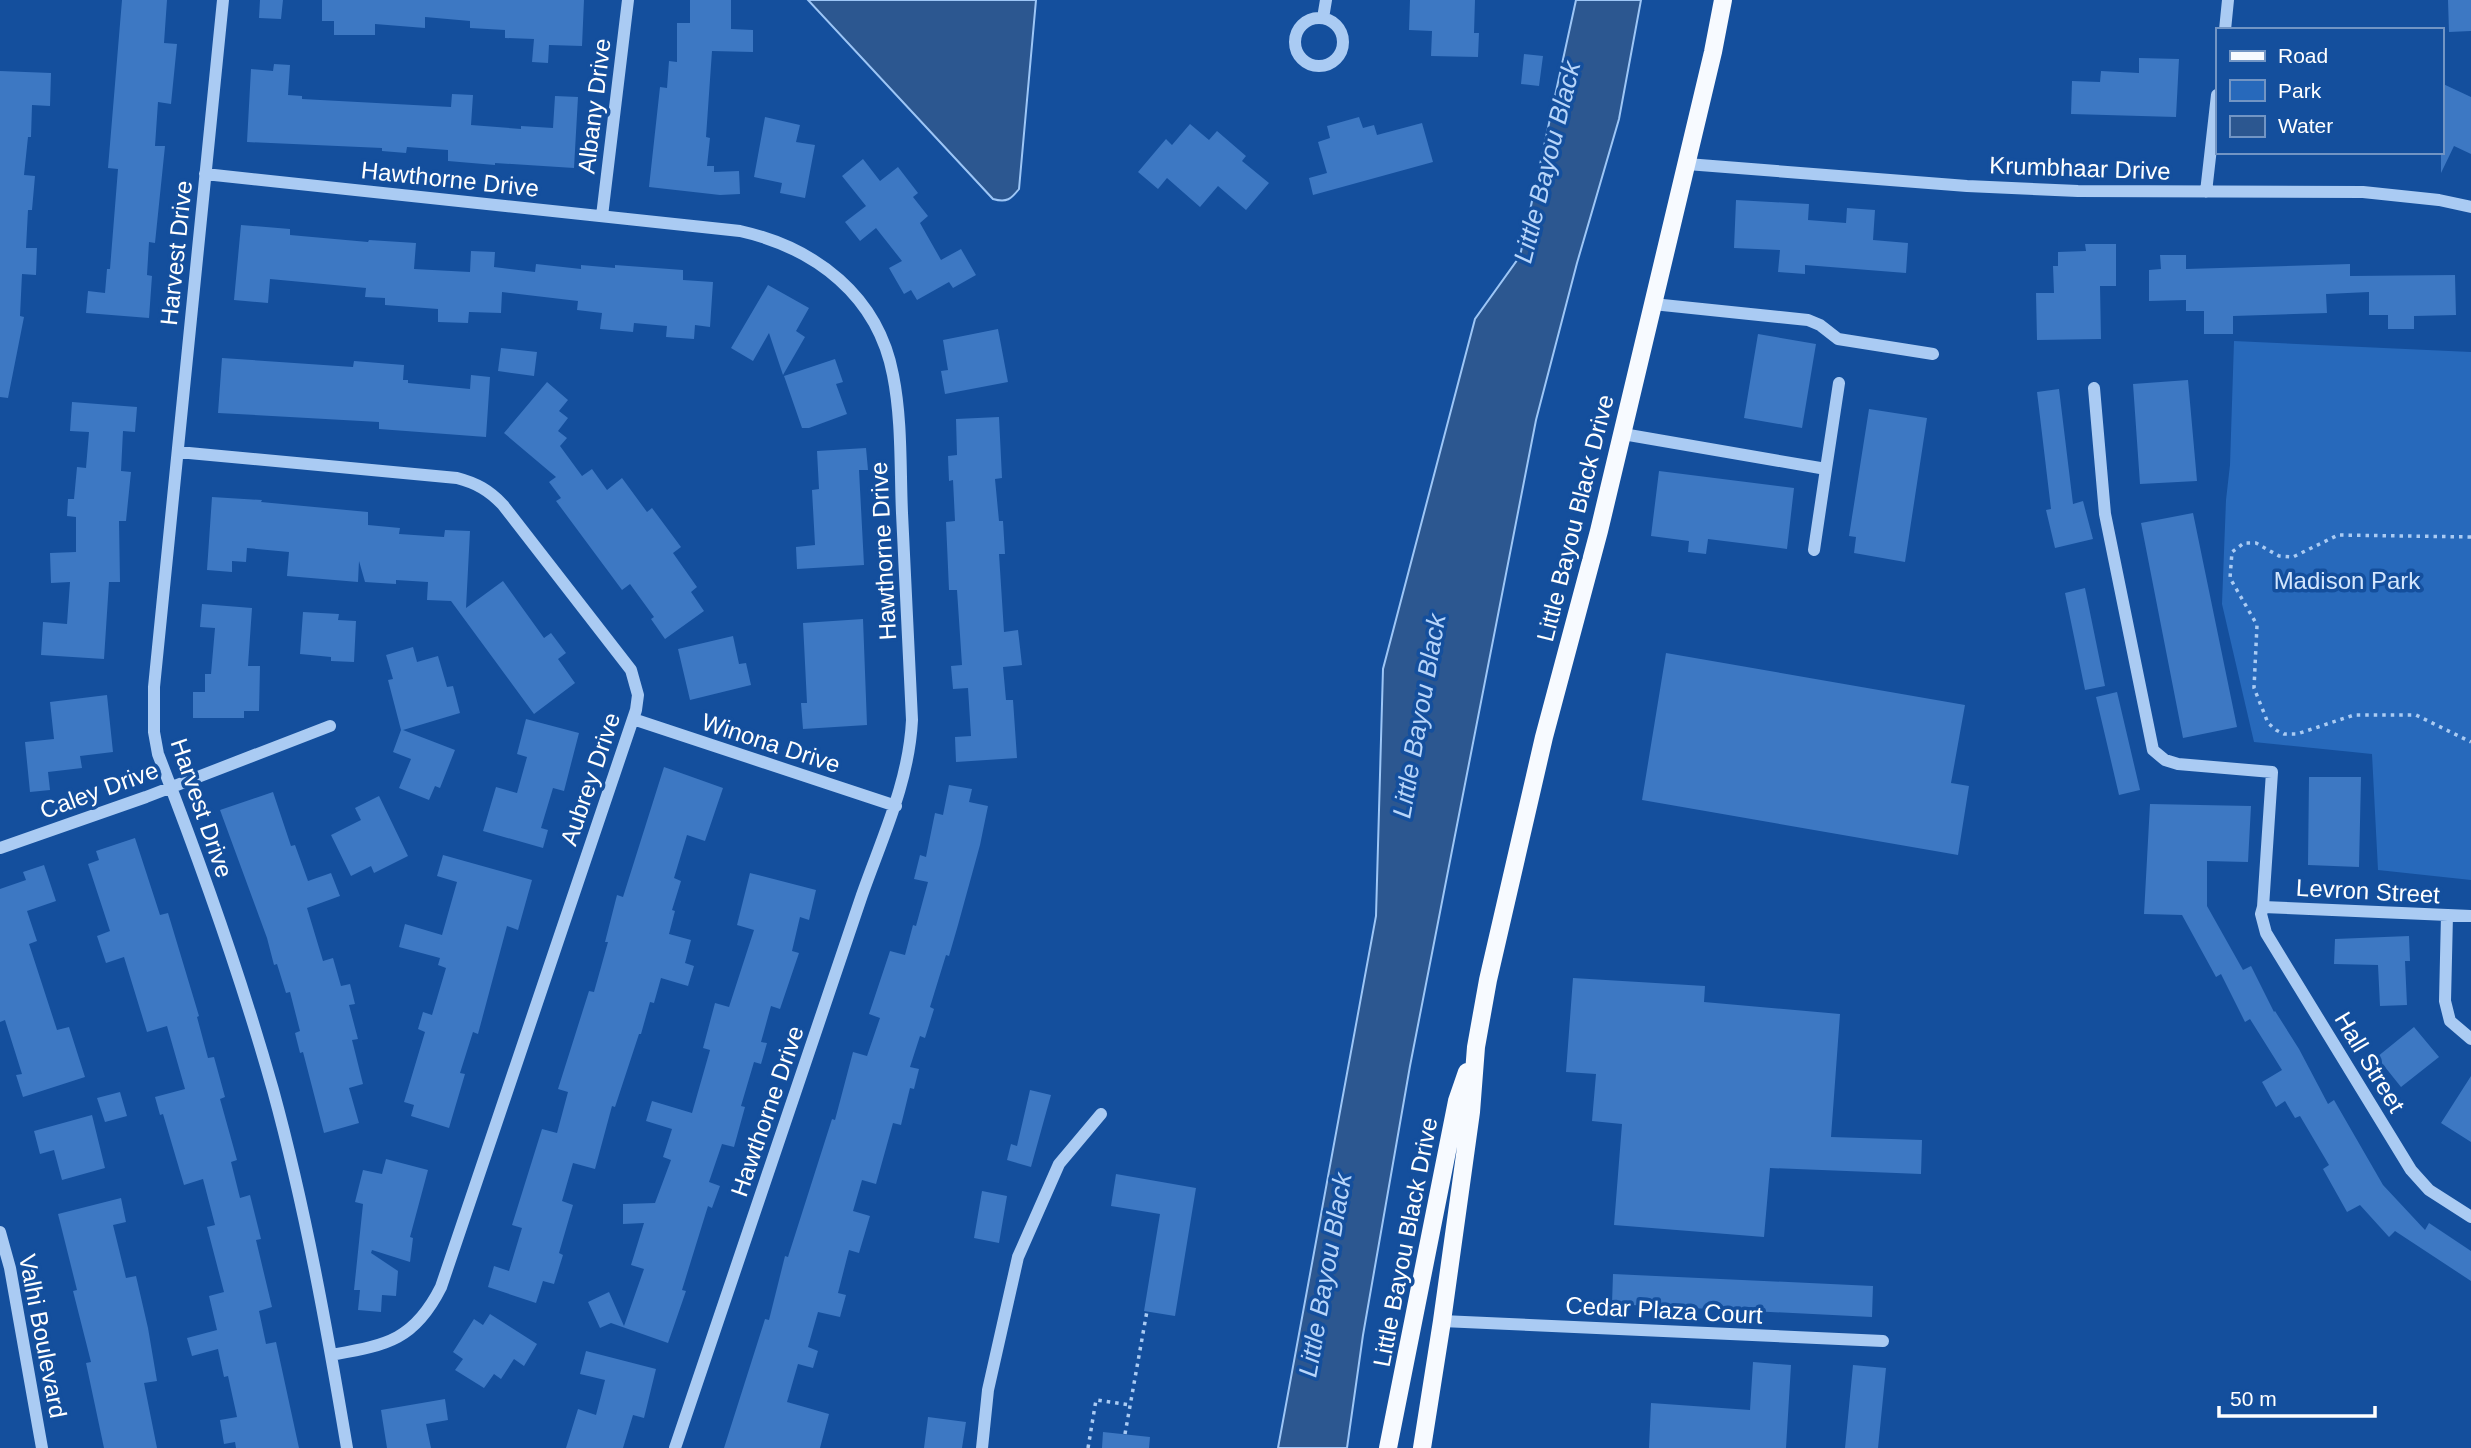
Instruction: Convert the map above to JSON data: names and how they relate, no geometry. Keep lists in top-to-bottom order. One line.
{"streets":{"main road":["Little Bayou Black Drive"],"street":["Albany Drive","Krumbhaar Drive","Hawthorne Drive","Harvest Drive","Winona Drive","Aubrey Drive","Caley Drive","Levron Street","Hall Street","Cedar Plaza Court","Valhi Boulevard"]},"crossings":[["Albany Drive","Hawthorne Drive"],["Krumbhaar Drive","Little Bayou Black Drive"],["Hawthorne Drive","Harvest Drive"],["Hawthorne Drive","Winona Drive"],["Harvest Drive","Aubrey Drive"],["Harvest Drive","Caley Drive"],["Little Bayou Black Drive","Cedar Plaza Court"],["Winona Drive","Aubrey Drive"],["Levron Street","Hall Street"]],"water":["Little Bayou Black"],"parks":["Madison Park"],"legend":["Road","Park","Water"],"scale_bar":"50 m"}
